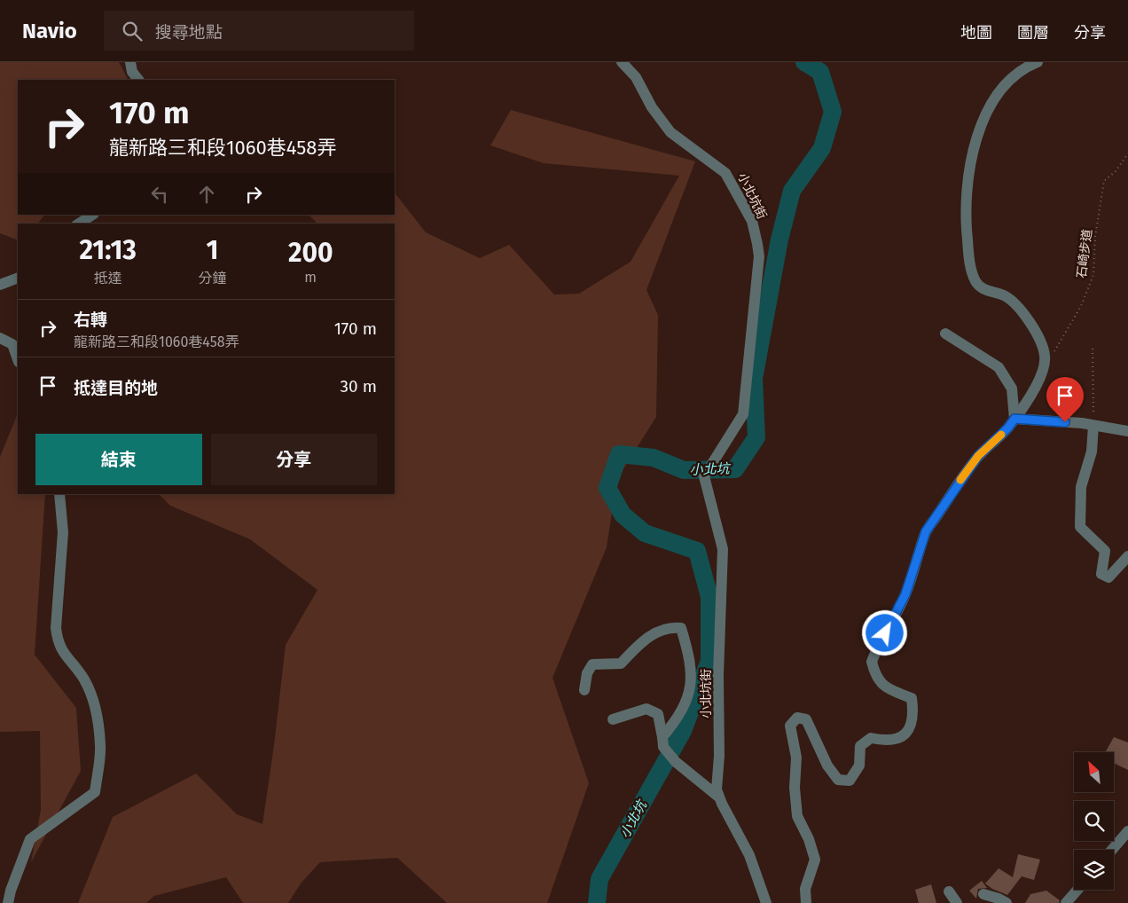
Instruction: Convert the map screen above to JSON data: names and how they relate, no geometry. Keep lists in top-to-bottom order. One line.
{"streets":{"street":["小北坑街"],"path":["石崎步道"]},"water":["小北坑"],"north":"top left","page":{"header":"Navio","search":"搜尋地點","nav":["地圖","圖層","分享"],"turn":["170 m","龍新路三和段1060巷458弄"],"eta":["21:13","抵達","1","分鐘","200","m"],"list":[{"name":"右轉","note":"龍新路三和段1060巷458弄","value":"170 m"},{"name":"抵達目的地","value":"30 m"}],"buttons":["結束","分享"]}}
